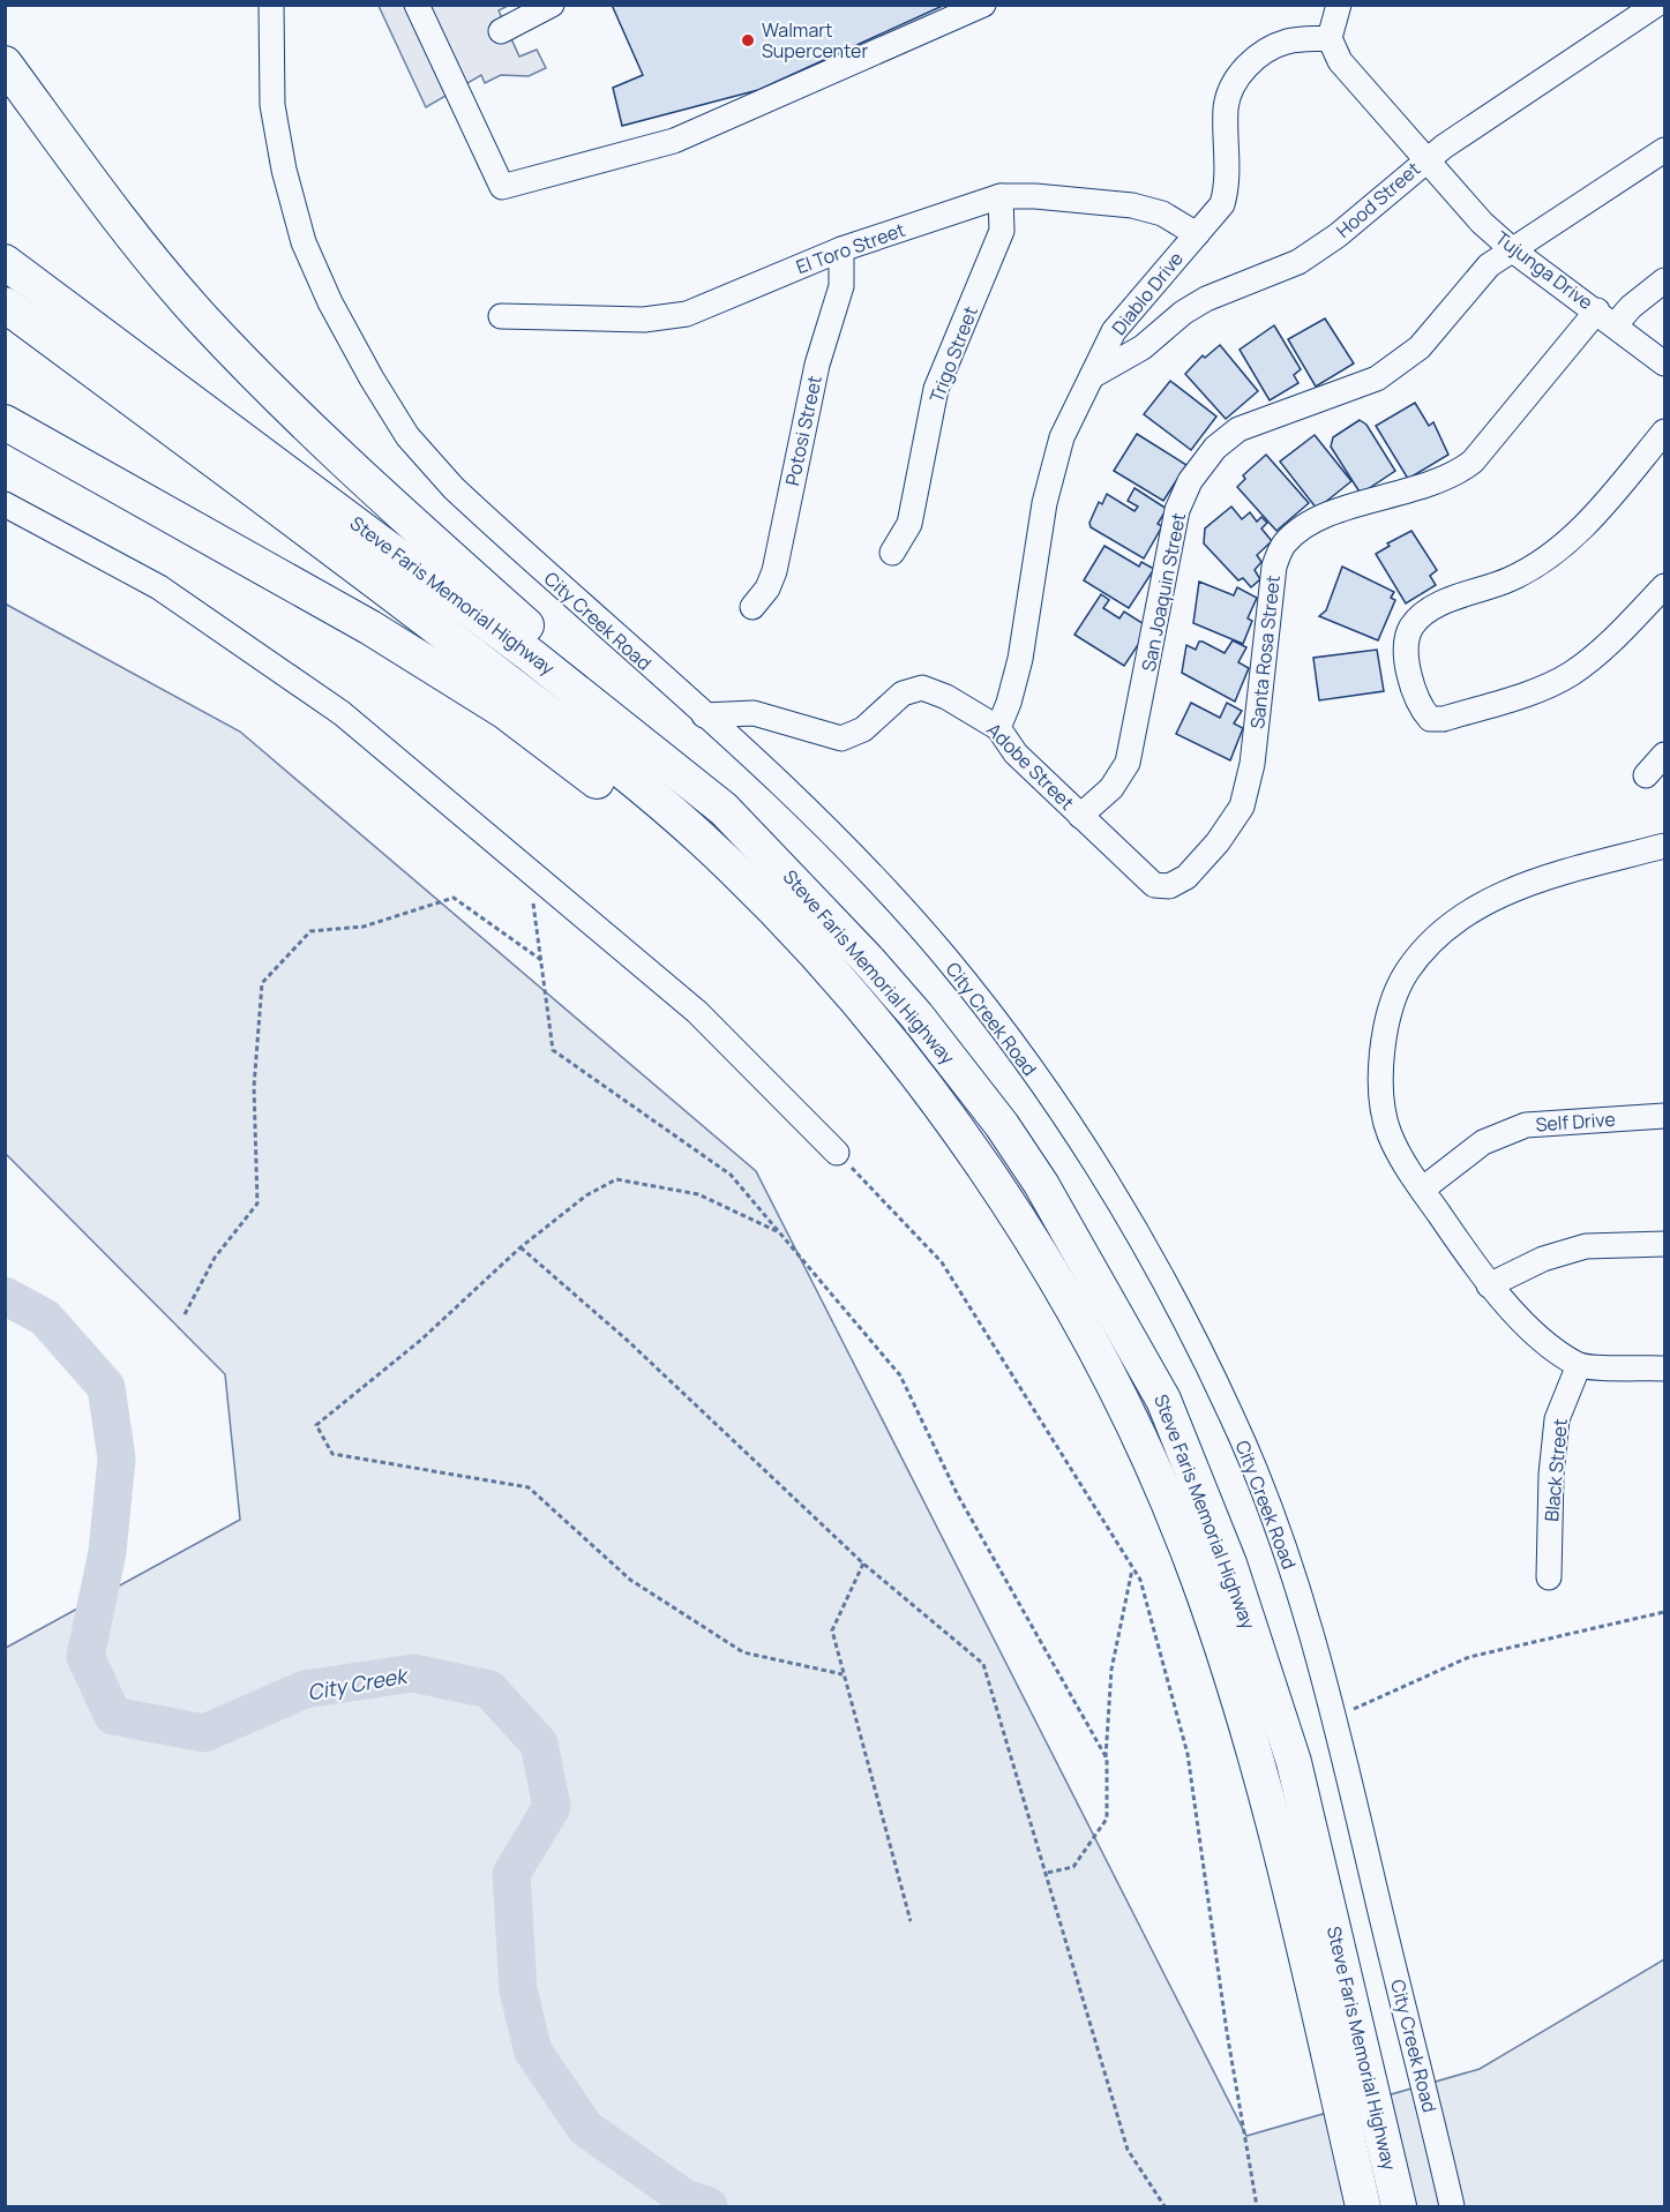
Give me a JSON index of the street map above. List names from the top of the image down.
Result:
{
  "streets": {
    "highway": ["Steve Faris Memorial Highway"],
    "street": [
      "Hood Street",
      "El Toro Street",
      "Tujunga Drive",
      "Diablo Drive",
      "Trigo Street",
      "Potosi Street",
      "San Joaquin Street",
      "City Creek Road",
      "Santa Rosa Street",
      "Adobe Street",
      "Self Drive",
      "Black Street"
    ]
  },
  "crossings": [
    ["Hood Street", "Tujunga Drive"],
    ["Hood Street", "Diablo Drive"],
    ["El Toro Street", "Diablo Drive"],
    ["El Toro Street", "Trigo Street"],
    ["El Toro Street", "Potosi Street"],
    ["Tujunga Drive", "Diablo Drive"],
    ["Tujunga Drive", "San Joaquin Street"],
    ["Tujunga Drive", "Santa Rosa Street"],
    ["Diablo Drive", "Adobe Street"],
    ["San Joaquin Street", "Adobe Street"],
    ["City Creek Road", "Adobe Street"],
    ["Santa Rosa Street", "Adobe Street"]
  ],
  "water": ["City Creek"],
  "places": ["Walmart Supercenter"]
}
